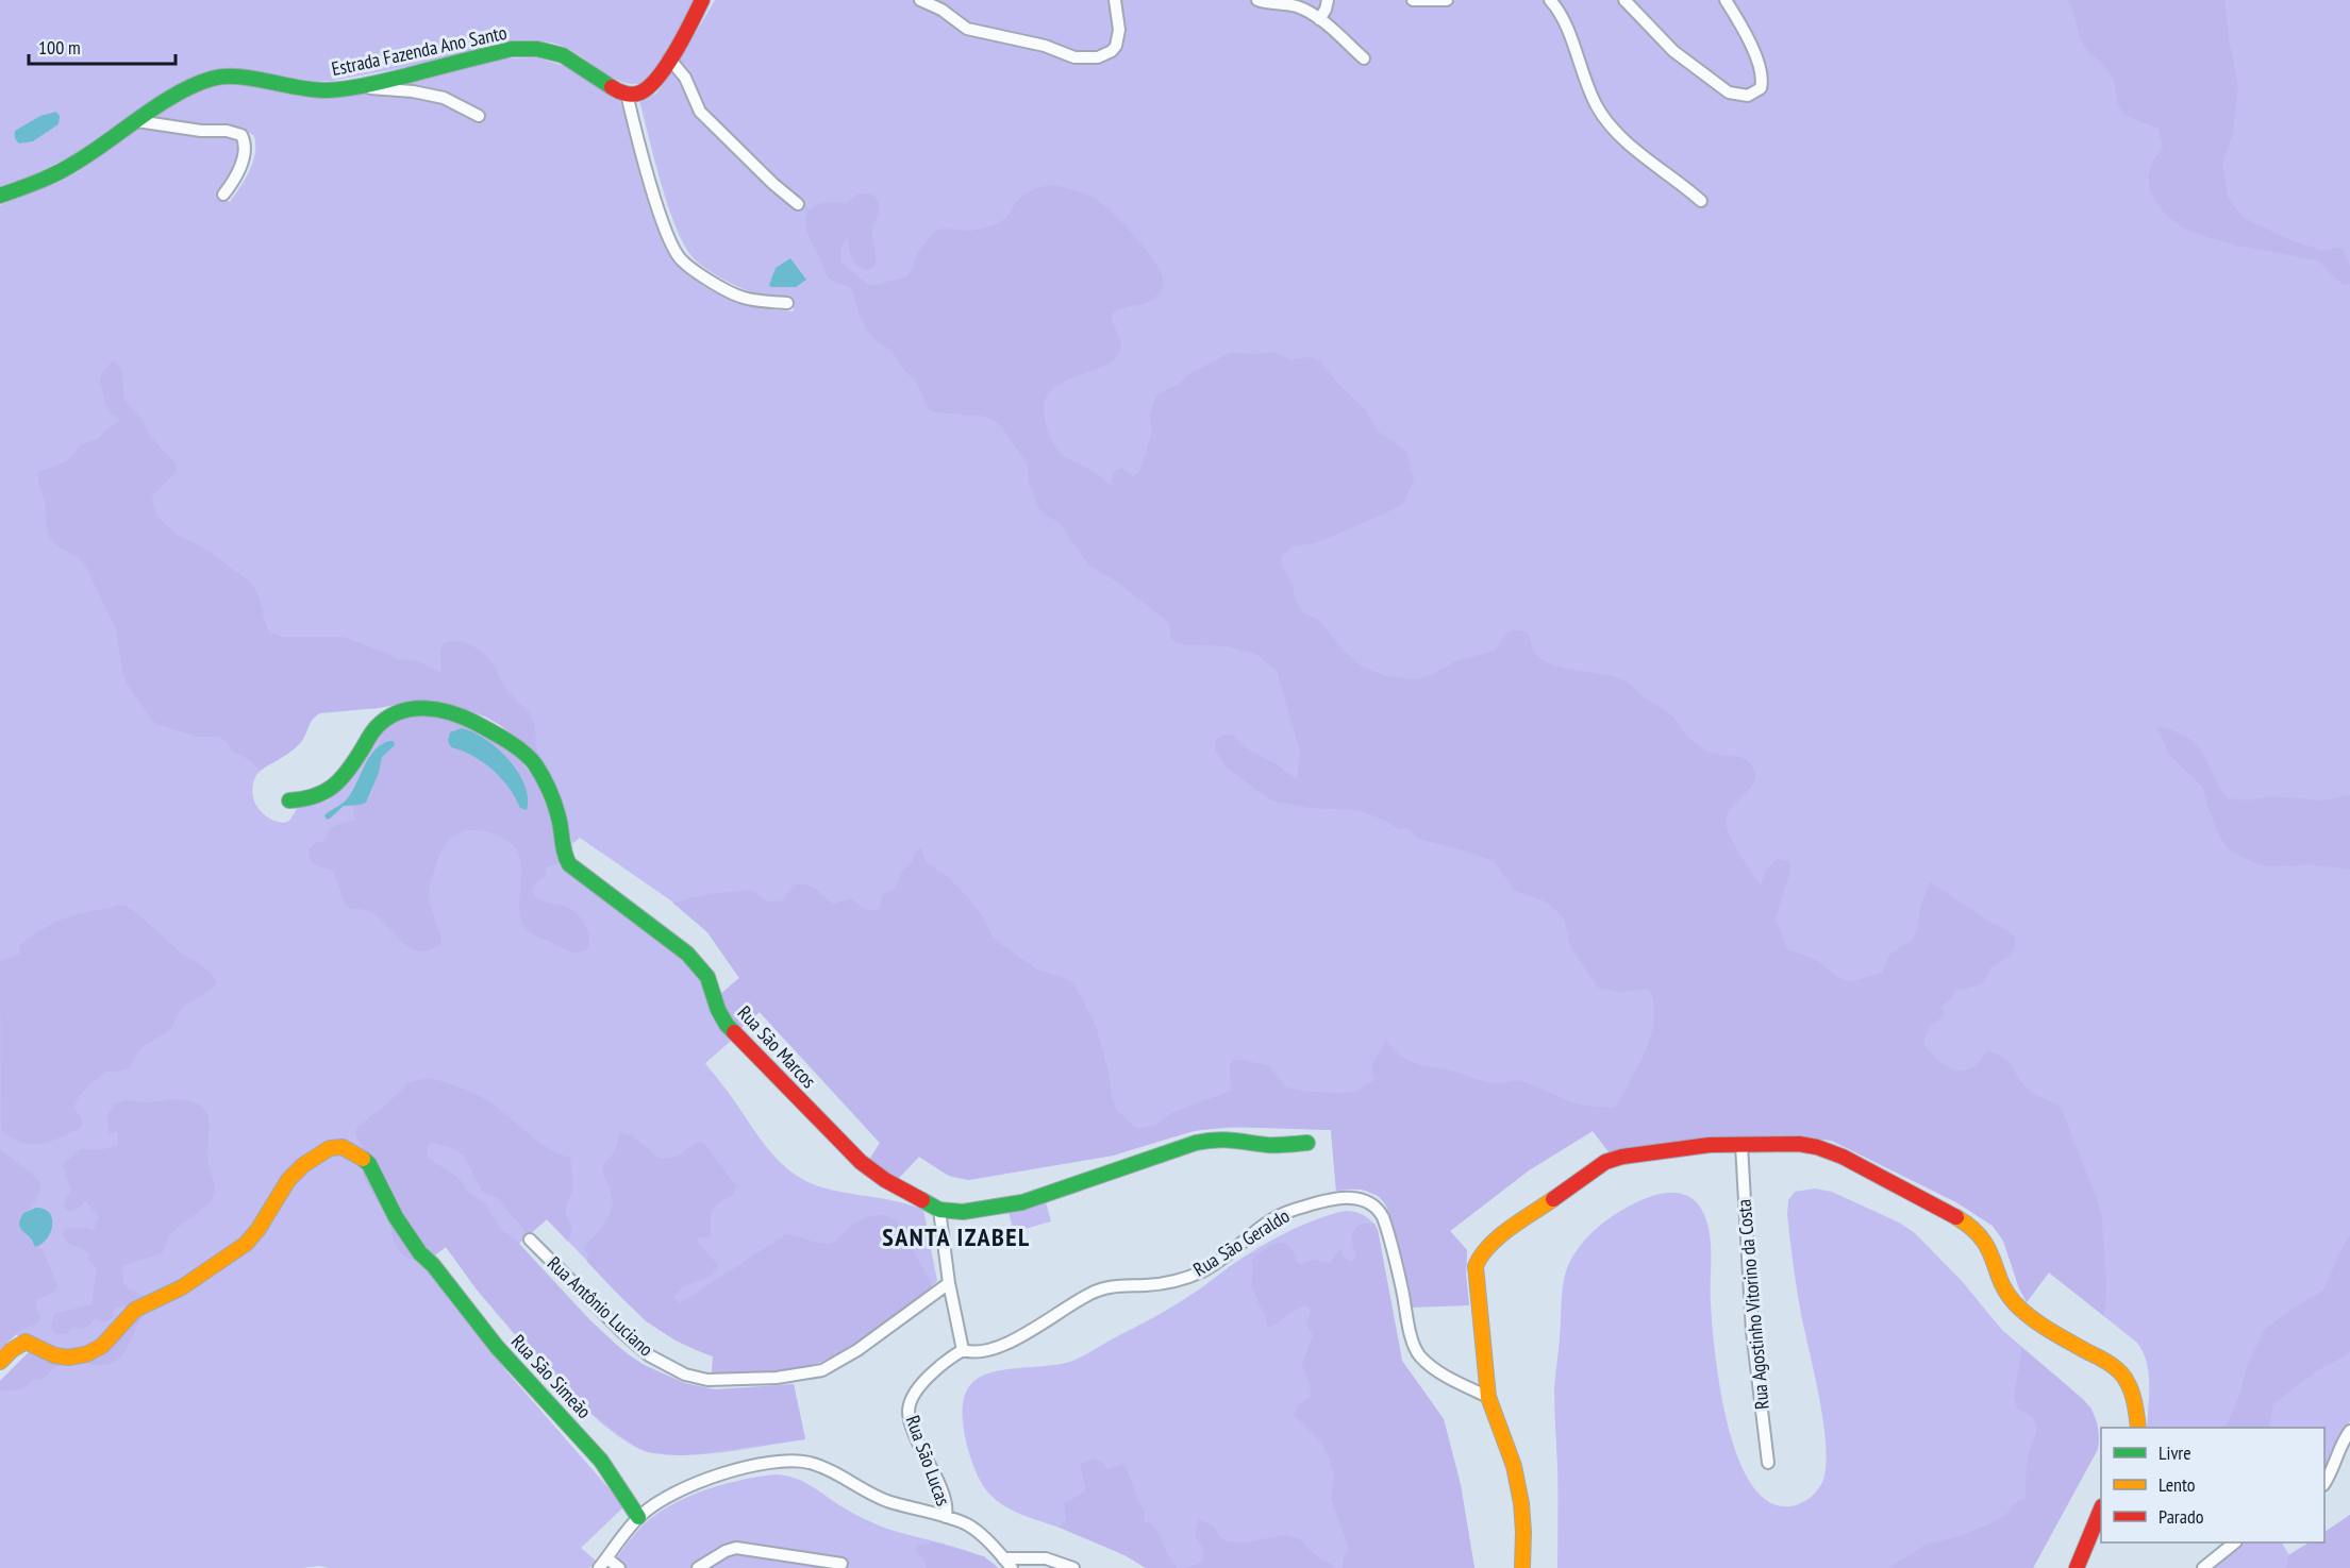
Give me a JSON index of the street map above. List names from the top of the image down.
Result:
{
  "streets": {
    "street": [
      "Estrada Fazenda Ano Santo",
      "Rua São Marcos",
      "Rua São Geraldo",
      "Rua Agostinho Vitorino da Costa",
      "Rua Antônio Luciano",
      "Rua São Simeão",
      "Rua São Lucas"
    ]
  },
  "crossings": [
    ["Rua São Geraldo", "Rua São Lucas"]
  ],
  "districts": ["SANTA IZABEL"],
  "legend": ["Livre", "Lento", "Parado"],
  "scale_bar": "100 m"
}
